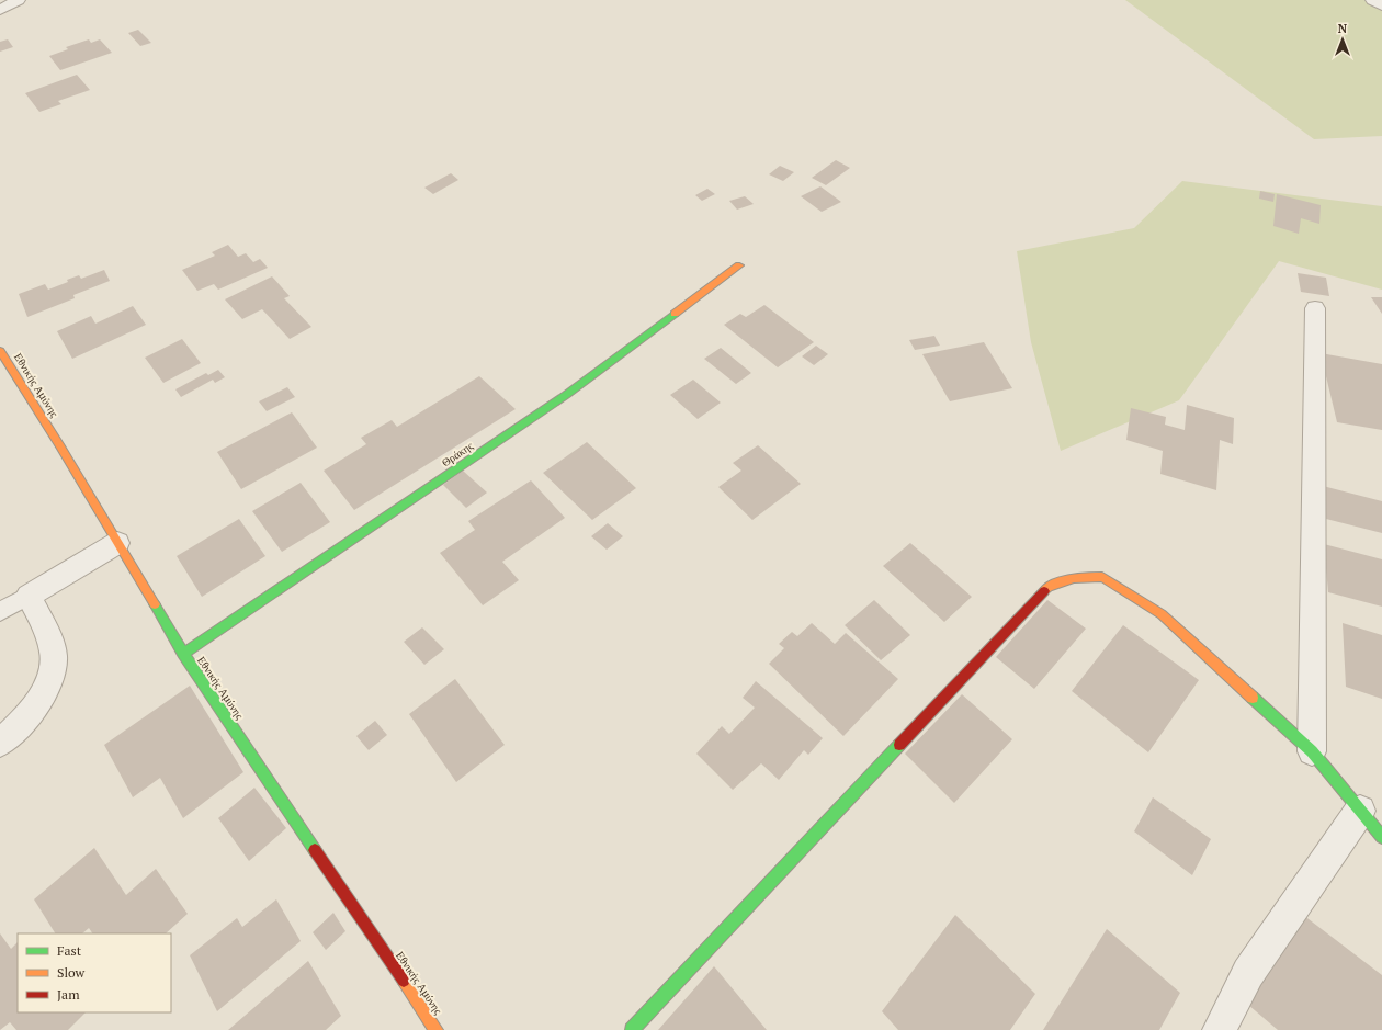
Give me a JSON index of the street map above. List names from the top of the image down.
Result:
{
  "streets": {
    "street": ["Εθνικής Αμύνης", "Θράκης"]
  },
  "crossings": [
    ["Εθνικής Αμύνης", "Θράκης"]
  ],
  "legend": ["Fast", "Slow", "Jam"],
  "north": "top"
}
